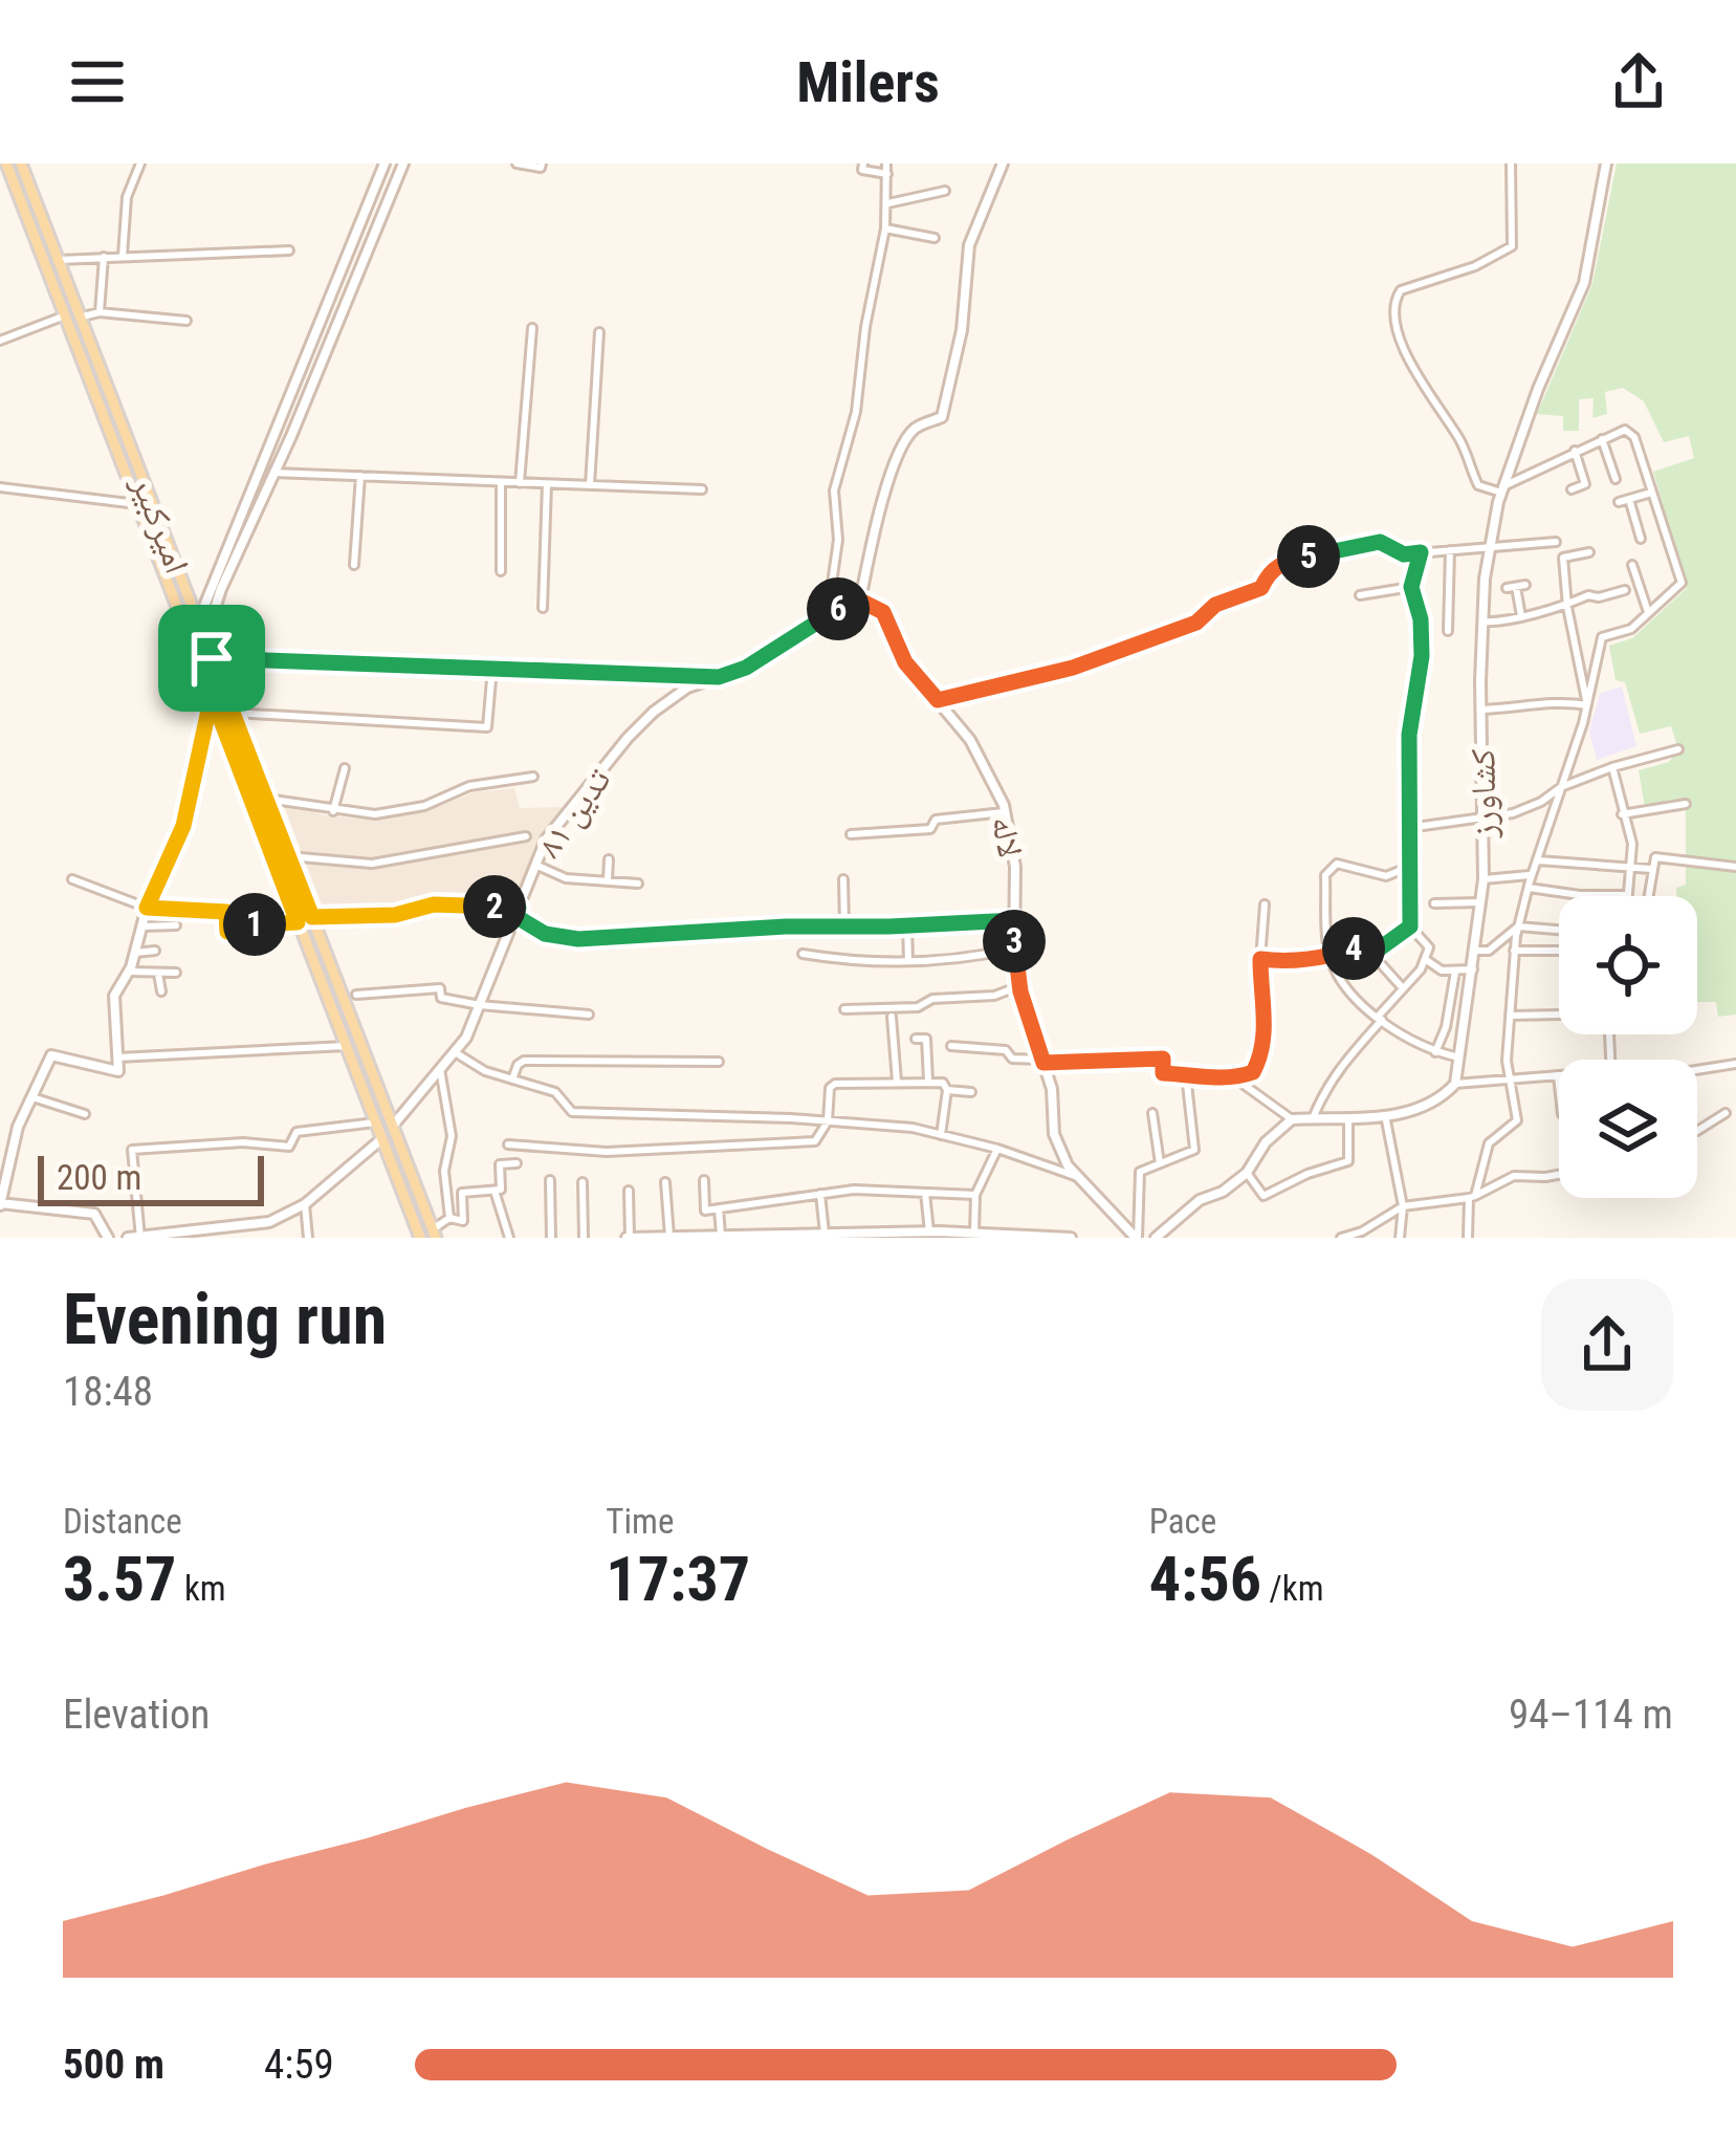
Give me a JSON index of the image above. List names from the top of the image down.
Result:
{
  "streets": {
    "main road": ["امیرکبیر"],
    "street": ["کشاورز", "تدین ۸۱", "لاله"]
  },
  "crossings": [
    ["امیرکبیر", "تدین ۸۱"],
    ["تدین ۸۱", "لاله"]
  ],
  "scale_bar": "200 m",
  "page": {
    "header": "Milers",
    "pins": [
      "5",
      "6",
      "2",
      "1",
      "3",
      "4"
    ],
    "scale": "200 m",
    "heading": ["Evening run", "18:48"],
    "stats": [
      ["Distance", "3.57 km"],
      ["Time", "17:37"],
      ["Pace", "4:56 /km"]
    ],
    "chart": ["Elevation", "94–114 m"],
    "list": [
      {
        "name": "500 m",
        "note": "4:59"
      }
    ]
  }
}
